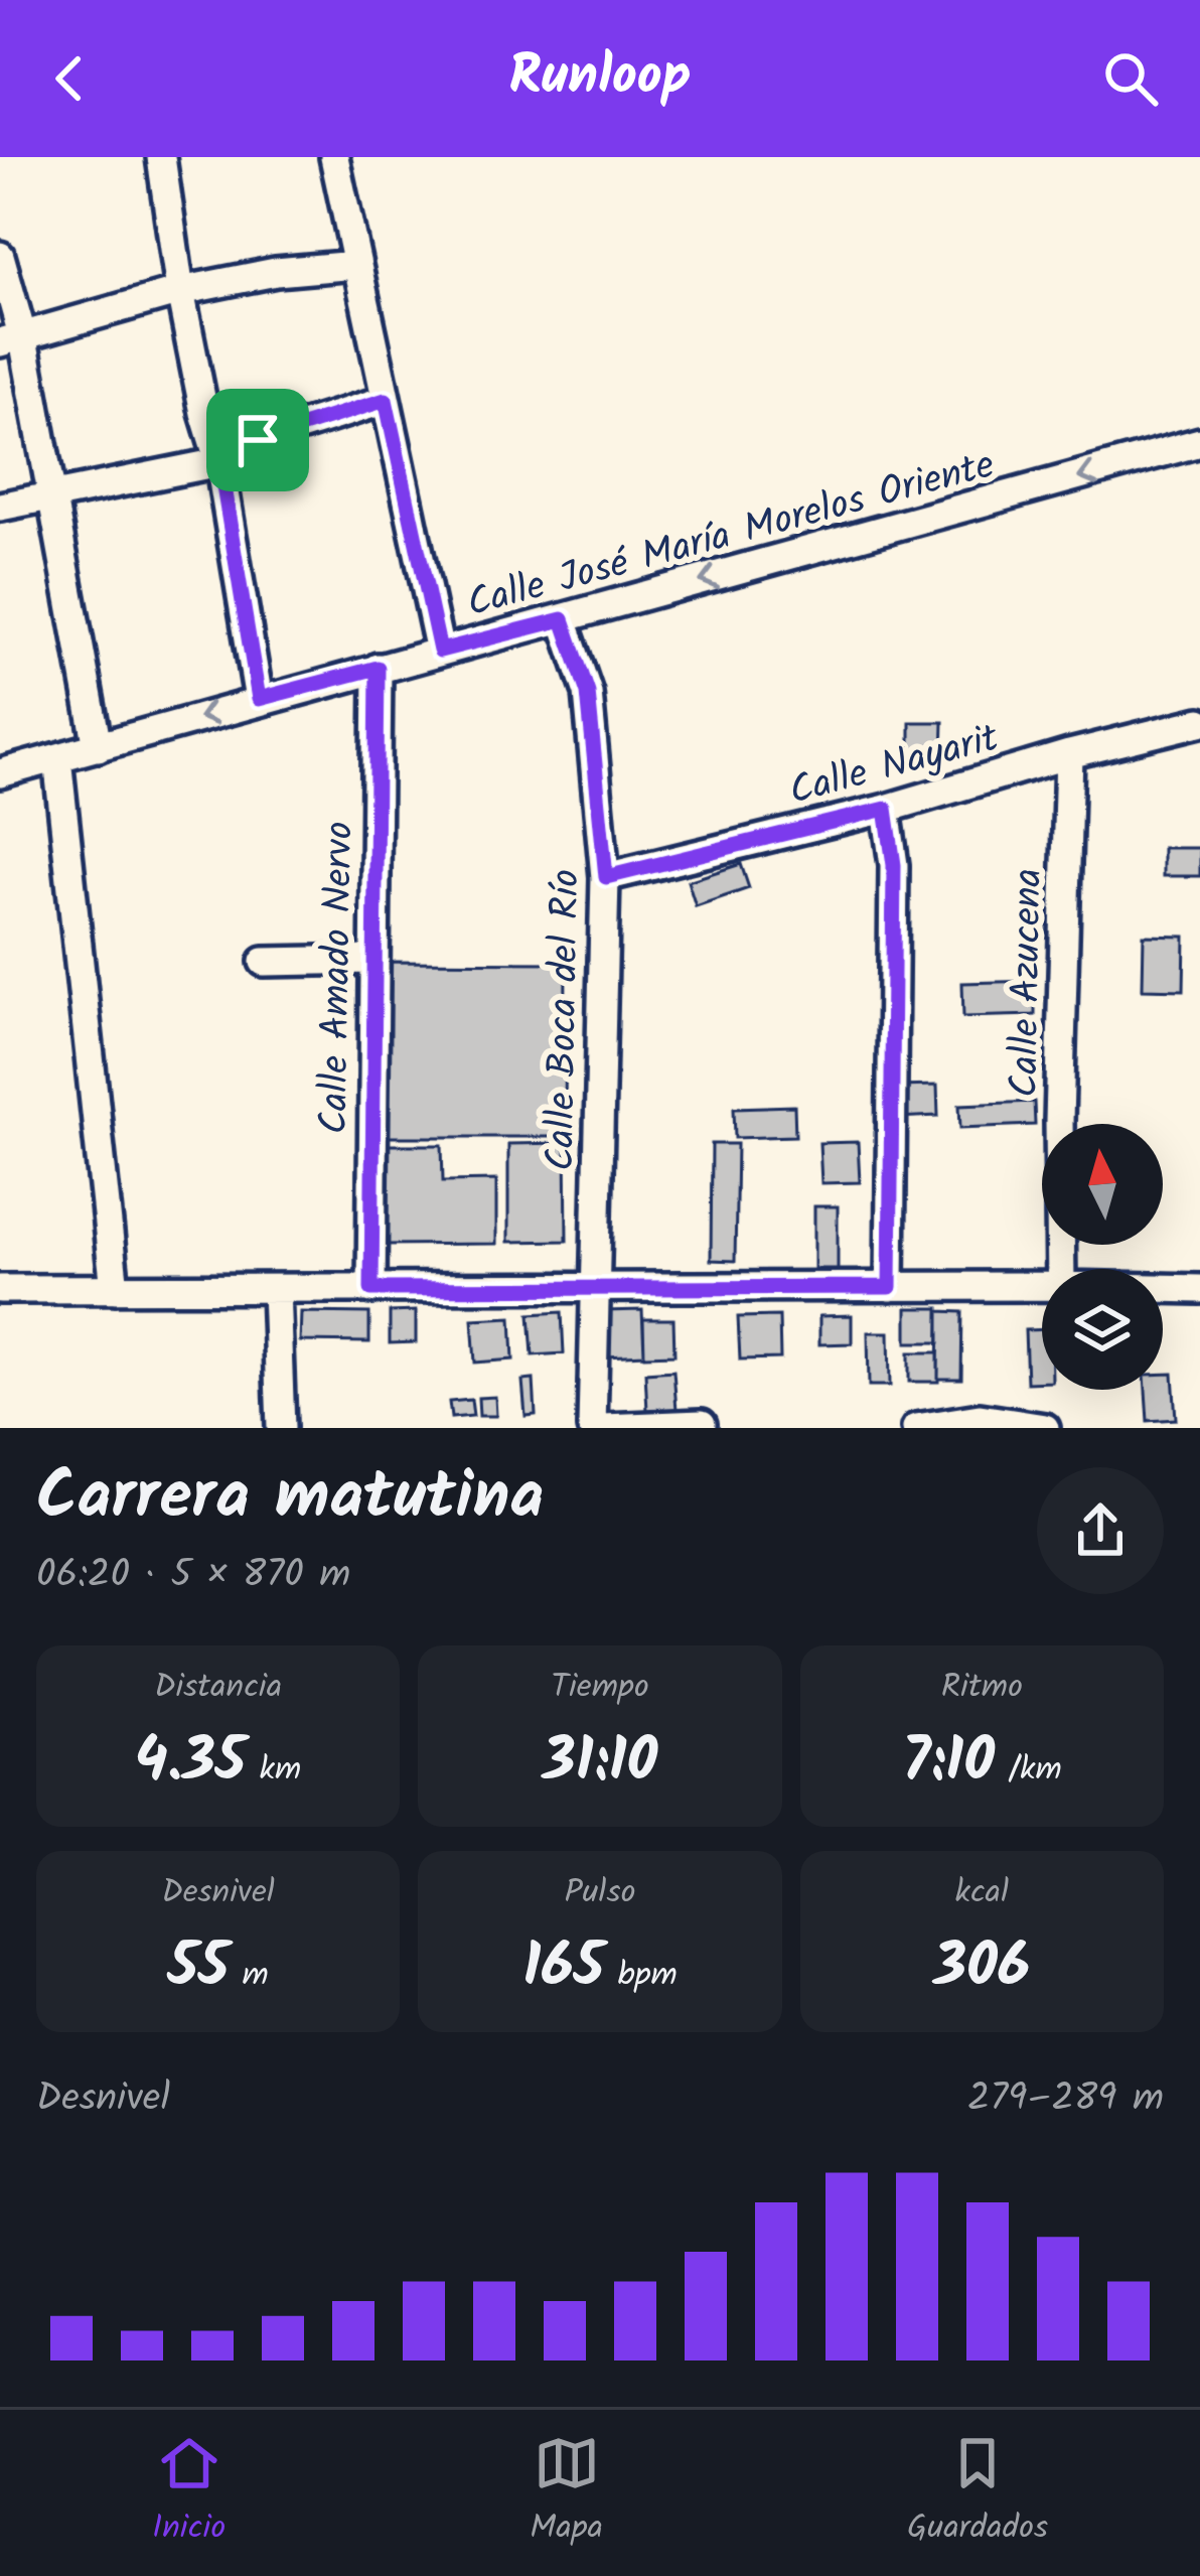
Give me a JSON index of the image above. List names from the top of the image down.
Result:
{
  "streets": {
    "street": [
      "Calle José María Morelos Oriente",
      "Calle Nayarit",
      "Calle Amado Nervo",
      "Calle Azucena",
      "Calle Boca del Río"
    ]
  },
  "crossings": [
    ["Calle José María Morelos Oriente", "Calle Amado Nervo"],
    ["Calle José María Morelos Oriente", "Calle Boca del Río"],
    ["Calle Nayarit", "Calle Azucena"],
    ["Calle Nayarit", "Calle Boca del Río"]
  ],
  "one_way": ["Calle José María Morelos Oriente"],
  "north": "top",
  "page": {
    "header": "Runloop",
    "heading": ["Carrera matutina", "06:20 · 5 × 870 m"],
    "stats": [
      ["Distancia", "4.35 km"],
      ["Tiempo", "31:10"],
      ["Ritmo", "7:10 /km"],
      ["Desnivel", "55 m"],
      ["Pulso", "165 bpm"],
      ["kcal", "306"]
    ],
    "chart": ["Desnivel", "279–289 m"],
    "tabs": ["Inicio", "Mapa", "Guardados"]
  }
}
